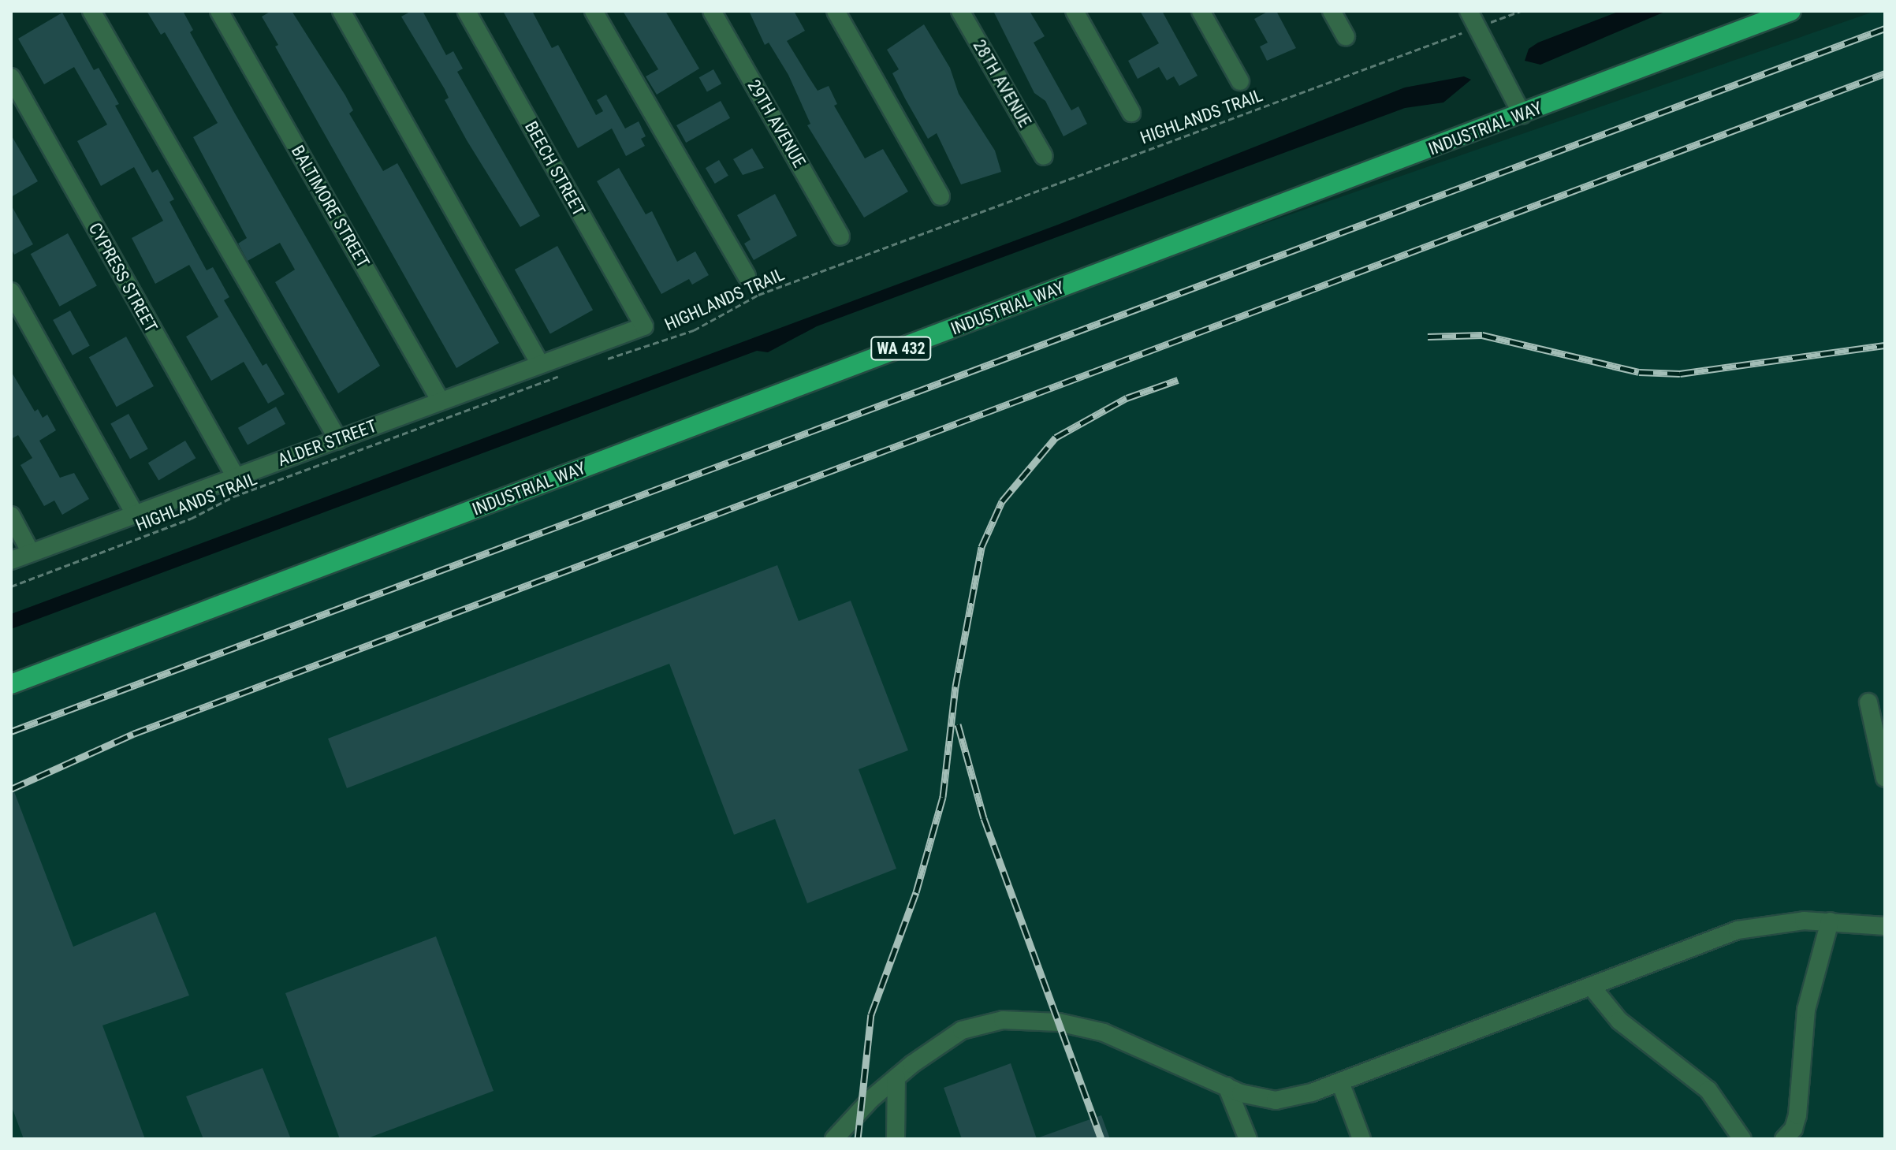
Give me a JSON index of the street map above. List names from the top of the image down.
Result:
{
  "streets": {
    "main road": ["INDUSTRIAL WAY", "WA 432"],
    "street": [
      "28TH AVENUE",
      "29TH AVENUE",
      "BEECH STREET",
      "BALTIMORE STREET",
      "CYPRESS STREET",
      "ALDER STREET"
    ],
    "path": ["HIGHLANDS TRAIL"]
  },
  "crossings": [
    ["BEECH STREET", "ALDER STREET"],
    ["BALTIMORE STREET", "ALDER STREET"],
    ["CYPRESS STREET", "ALDER STREET"]
  ]
}
